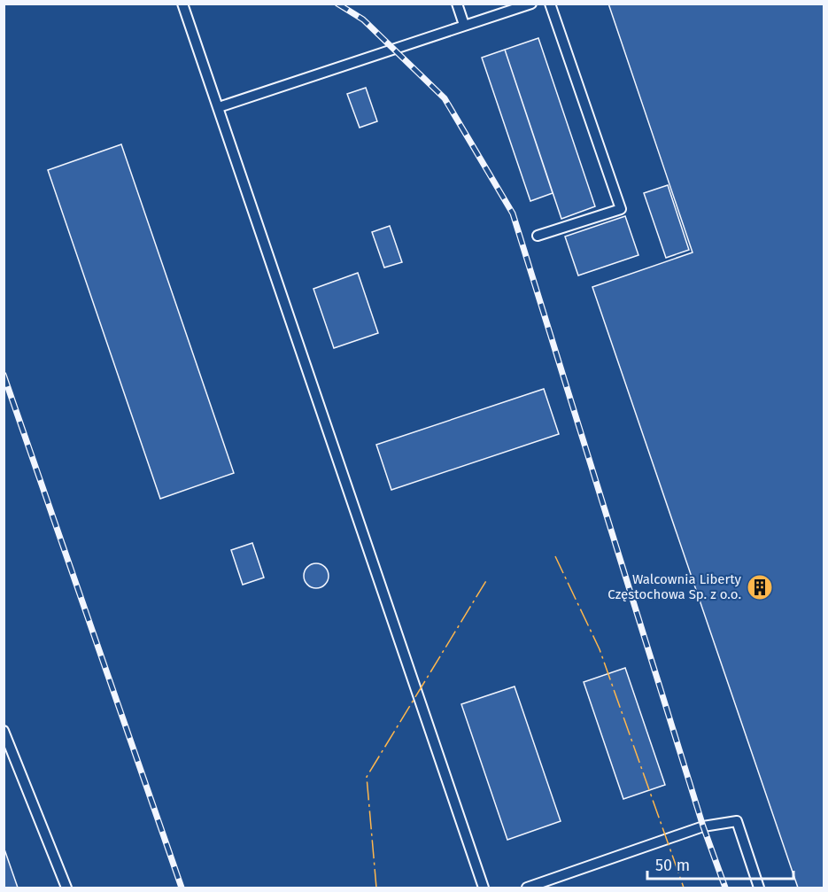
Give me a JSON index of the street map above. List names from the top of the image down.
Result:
{
  "places": {
    "building": ["Walcownia Liberty Częstochowa Sp. z o.o."]
  },
  "scale_bar": "50 m"
}
